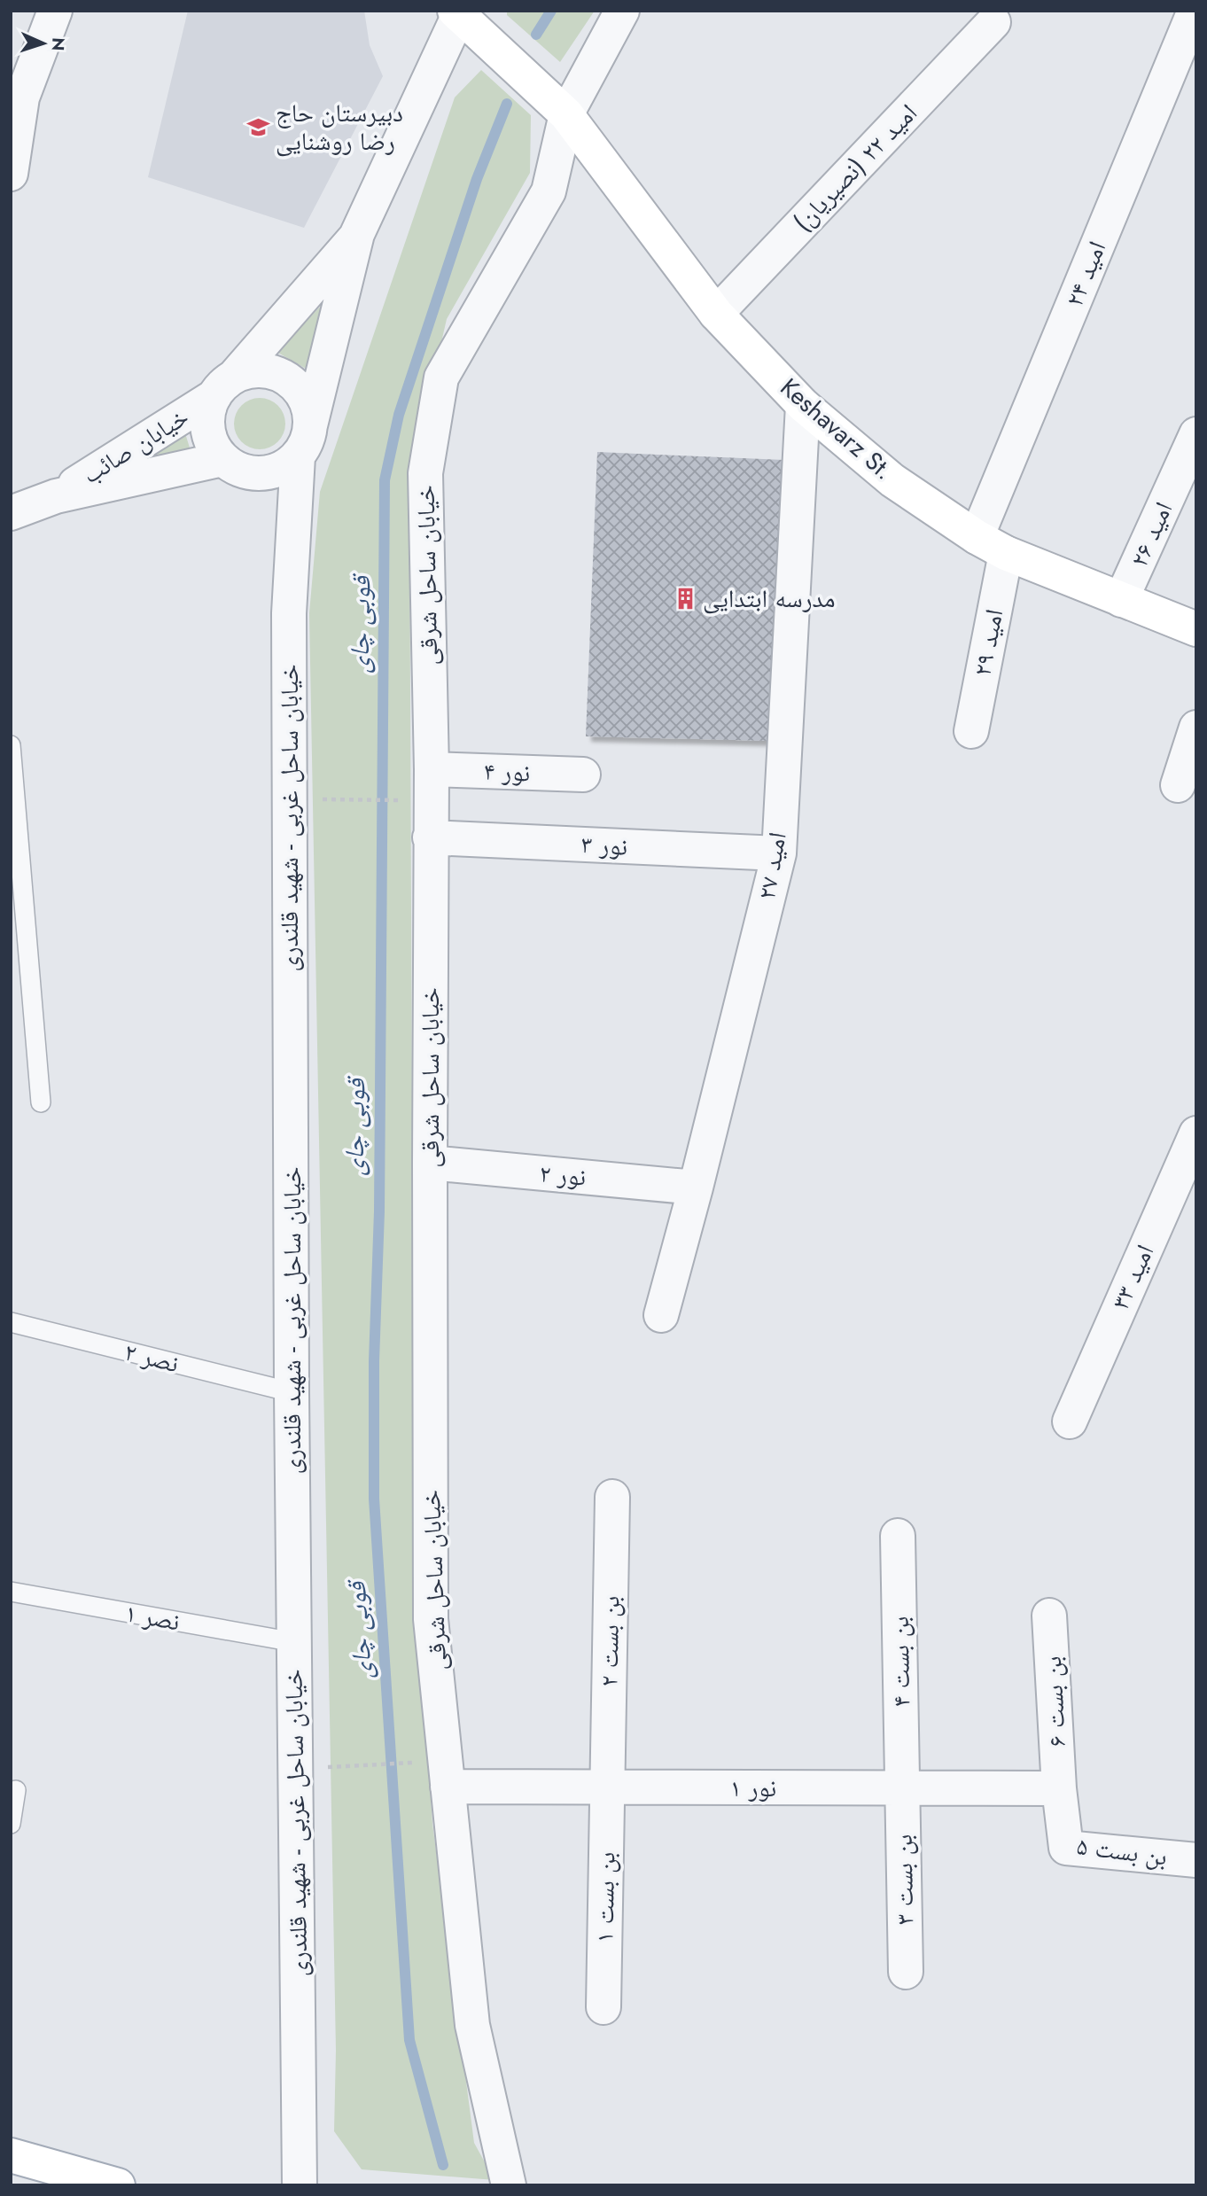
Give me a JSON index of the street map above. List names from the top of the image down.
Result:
{
  "streets": {
    "main road": ["Keshavarz St."],
    "street": [
      "امید ۲۲ (نصیریان)",
      "امید ۲۴",
      "خیابان صائب",
      "امید ۲۶",
      "خیابان ساحل شرقی",
      "امید ۲۹",
      "نور ۴",
      "خیابان ساحل غربی - شهید قلندری",
      "نور ۳",
      "امید ۲۷",
      "نور ۲",
      "امید ۳۳",
      "بن بست ۲",
      "بن بست ۴",
      "بن بست ۶",
      "نور ۱",
      "بن بست ۵",
      "بن بست ۳",
      "بن بست ۱"
    ],
    "lane": ["نصر ۲", "نصر ۱"]
  },
  "crossings": [
    ["امید ۲۲ (نصیریان)", "Keshavarz St."],
    ["امید ۲۴", "Keshavarz St."],
    ["Keshavarz St.", "امید ۲۶"],
    ["Keshavarz St.", "خیابان ساحل شرقی"],
    ["Keshavarz St.", "امید ۲۹"],
    ["Keshavarz St.", "امید ۲۷"],
    ["خیابان صائب", "خیابان ساحل غربی - شهید قلندری"],
    ["خیابان ساحل شرقی", "نور ۴"],
    ["خیابان ساحل شرقی", "نور ۳"],
    ["خیابان ساحل شرقی", "نور ۲"],
    ["خیابان ساحل شرقی", "نور ۱"],
    ["خیابان ساحل غربی - شهید قلندری", "نصر ۲"],
    ["خیابان ساحل غربی - شهید قلندری", "نصر ۱"],
    ["نور ۳", "امید ۲۷"],
    ["امید ۲۷", "نور ۲"],
    ["بن بست ۲", "نور ۱"],
    ["بن بست ۲", "بن بست ۱"],
    ["بن بست ۴", "نور ۱"],
    ["بن بست ۴", "بن بست ۳"],
    ["بن بست ۶", "نور ۱"],
    ["بن بست ۶", "بن بست ۵"],
    ["نور ۱", "بن بست ۵"],
    ["نور ۱", "بن بست ۳"],
    ["نور ۱", "بن بست ۱"]
  ],
  "water": ["قوبی چای"],
  "places": {
    "school or university": ["دبیرستان حاج رضا روشنایی"],
    "building": ["مدرسه ابتدایی"]
  },
  "north": "right"
}
